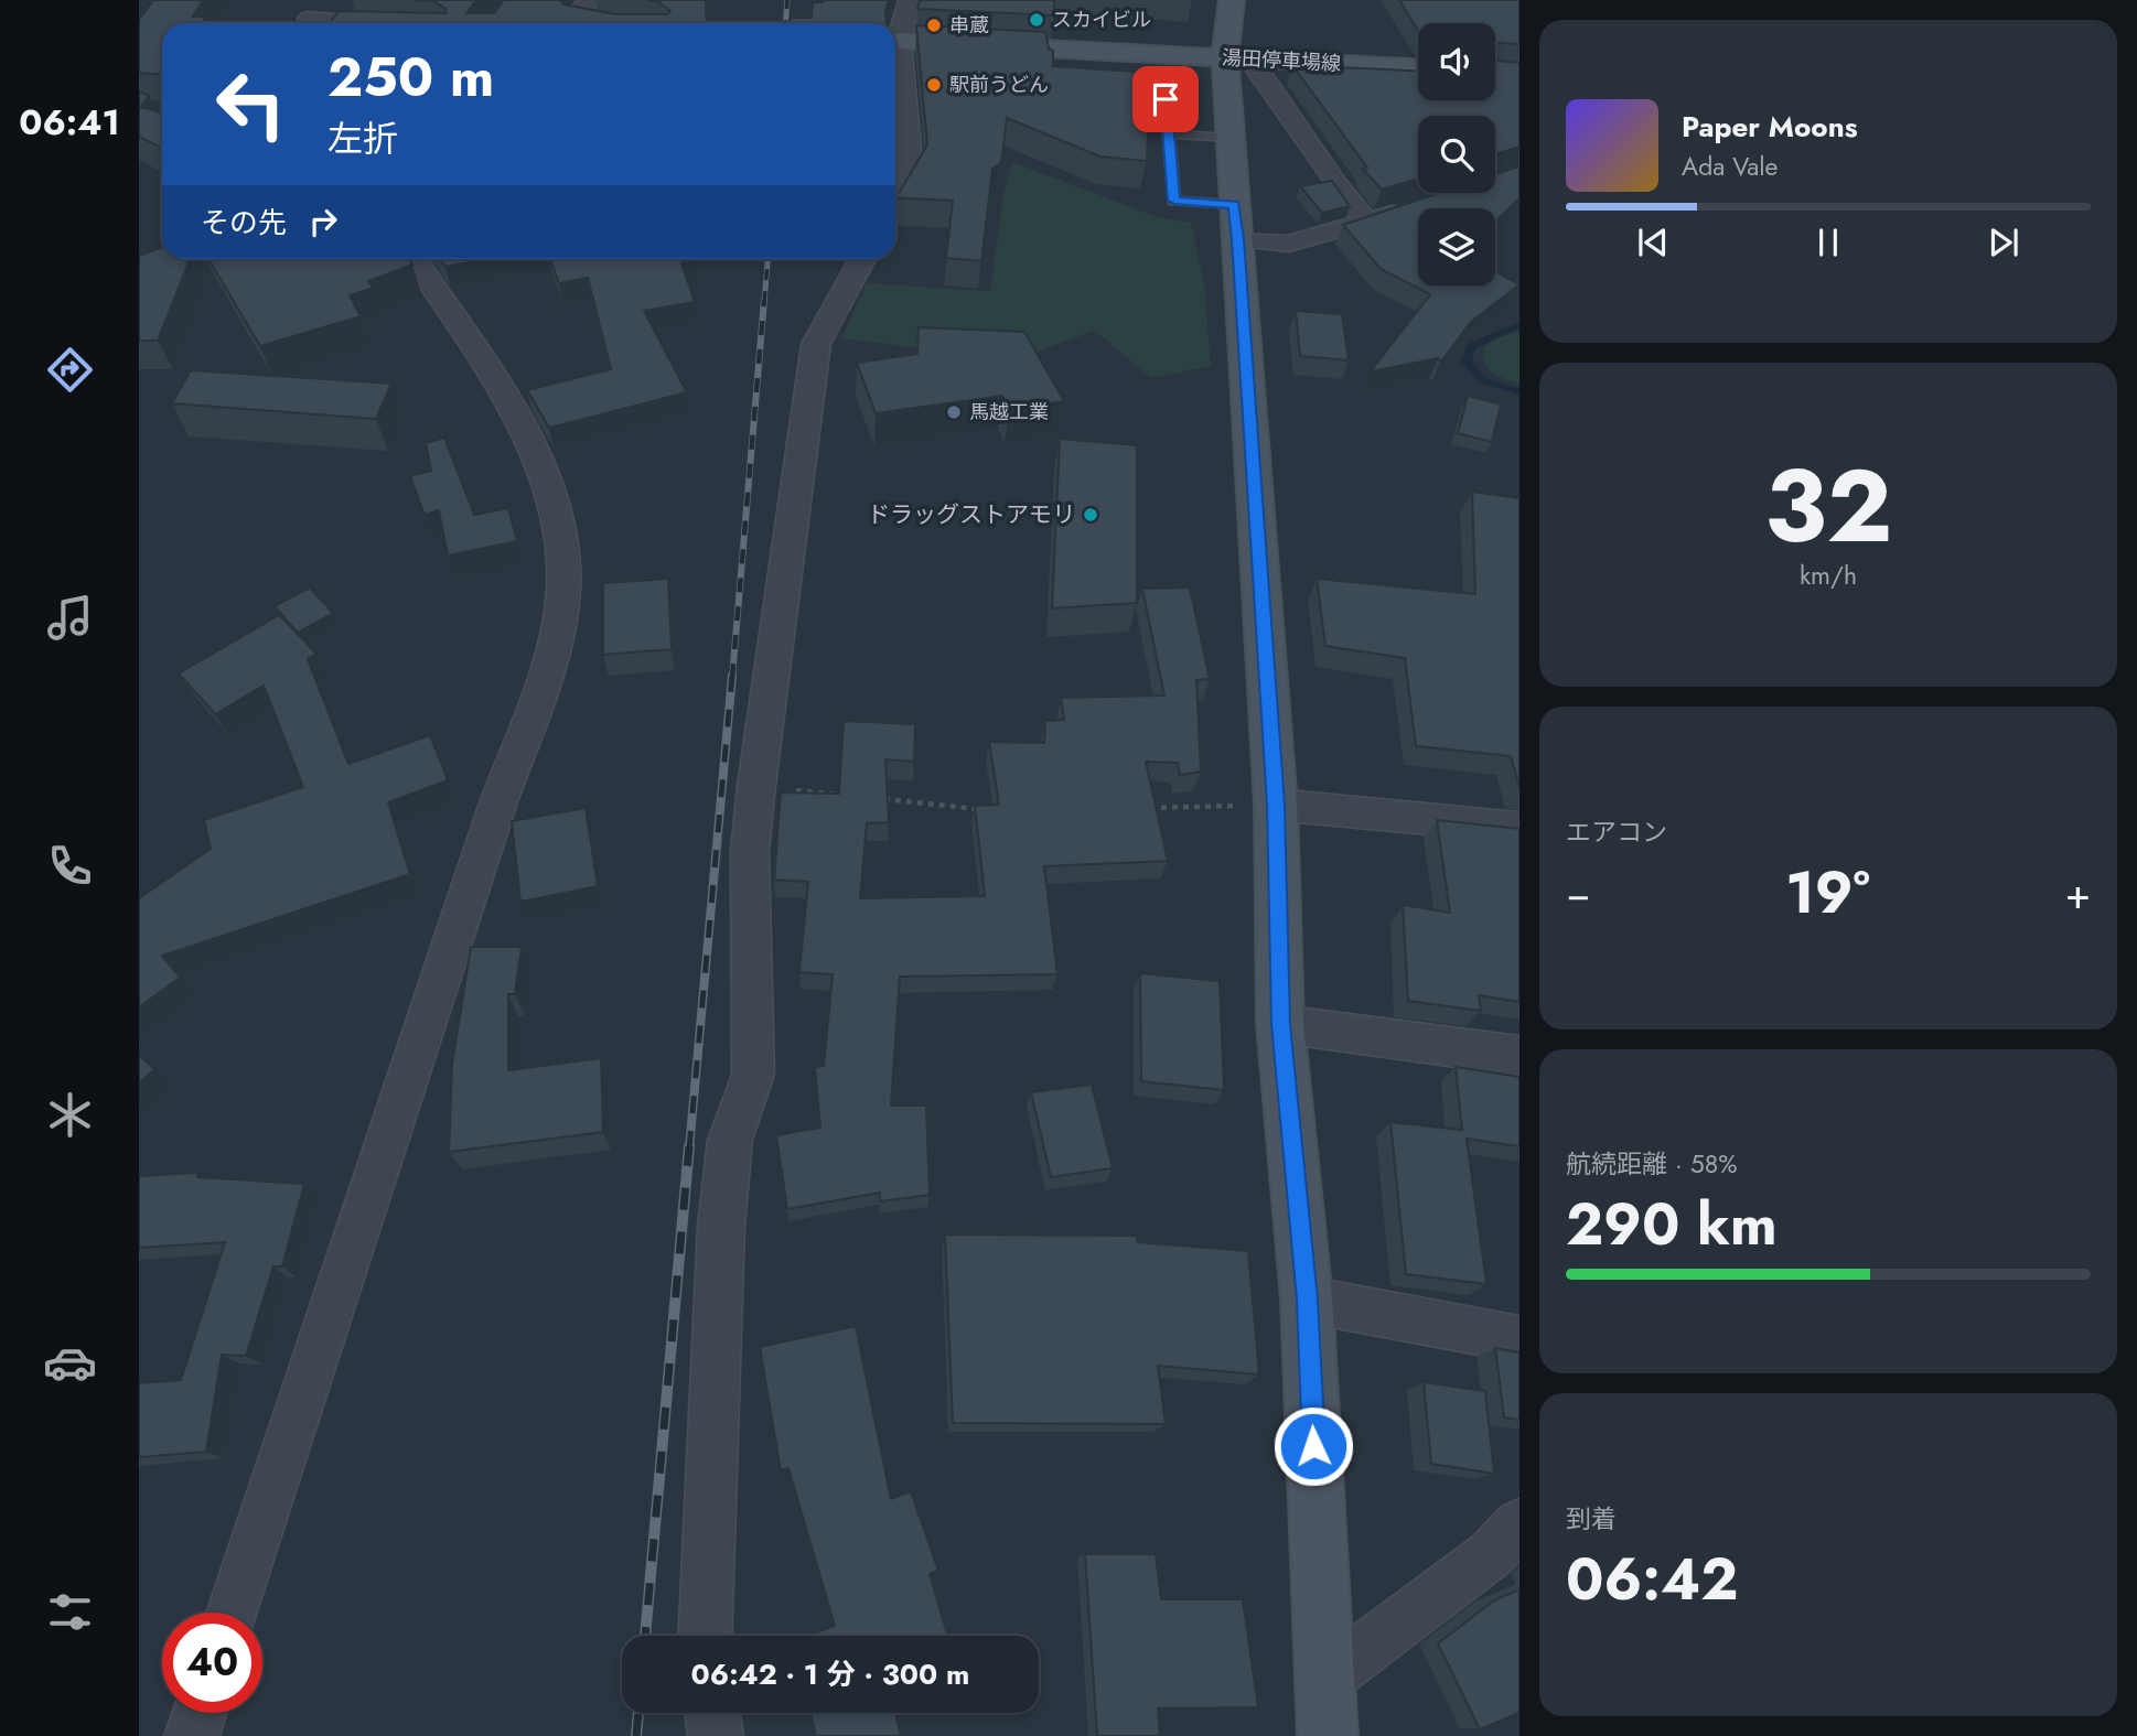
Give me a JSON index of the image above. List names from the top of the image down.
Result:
{
  "streets": {
    "street": ["湯田停車場線"]
  },
  "places": [
    "スカイビル",
    "串蔵",
    "駅前うどん",
    "馬越工業",
    "ドラッグストアモリ"
  ],
  "page": {
    "tabs": "06:41",
    "turn": ["250 m", "左折"],
    "song": ["Paper Moons", "Ada Vale"],
    "then": "その先",
    "tile": [
      ["32", "km/h"],
      "エアコン",
      ["航続距離 · 58%", "290 km"],
      ["到着", "06:42"]
    ],
    "heat": ["−", "19°", "+"],
    "limit": "40",
    "trip": "06:42 · 1 分 · 300 m"
  }
}
